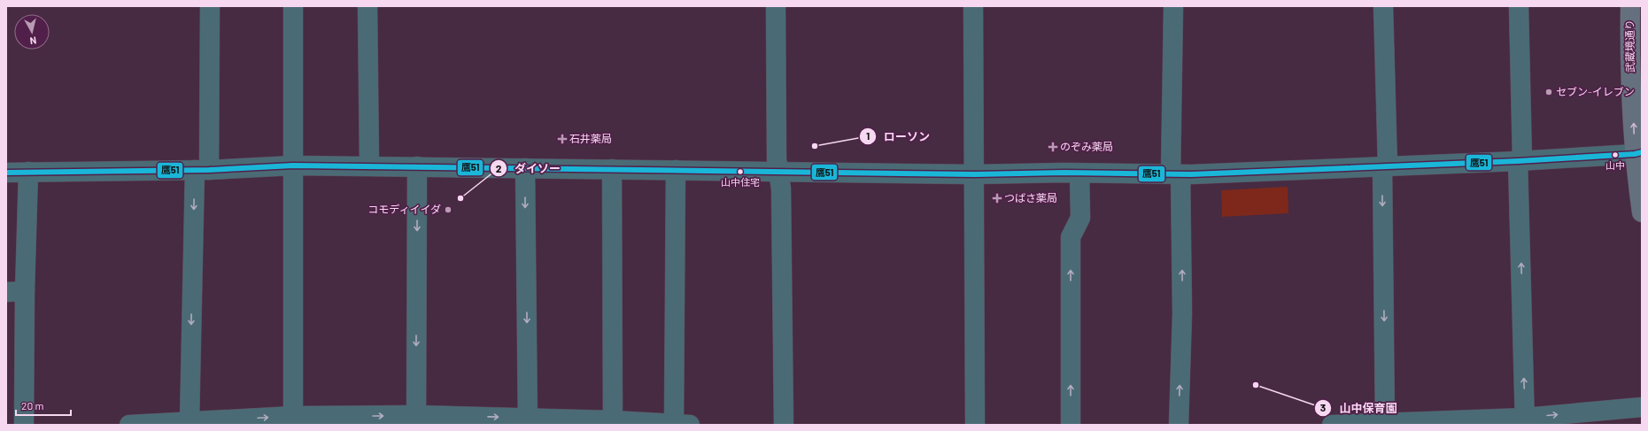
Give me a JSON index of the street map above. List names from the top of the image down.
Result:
{
  "streets": {
    "main road": ["武蔵境通り"]
  },
  "one_way": ["武蔵境通り"],
  "places": {
    "other": [
      "セブン-イレブン",
      "ローソン",
      "山中",
      "山中住宅",
      "ダイソー",
      "コモディイイダ",
      "山中保育園"
    ],
    "health": ["石井薬局", "のぞみ薬局", "つばさ薬局"]
  },
  "lines": ["transit line 鷹51"],
  "scale_bar": "20 m",
  "north": "bottom"
}
